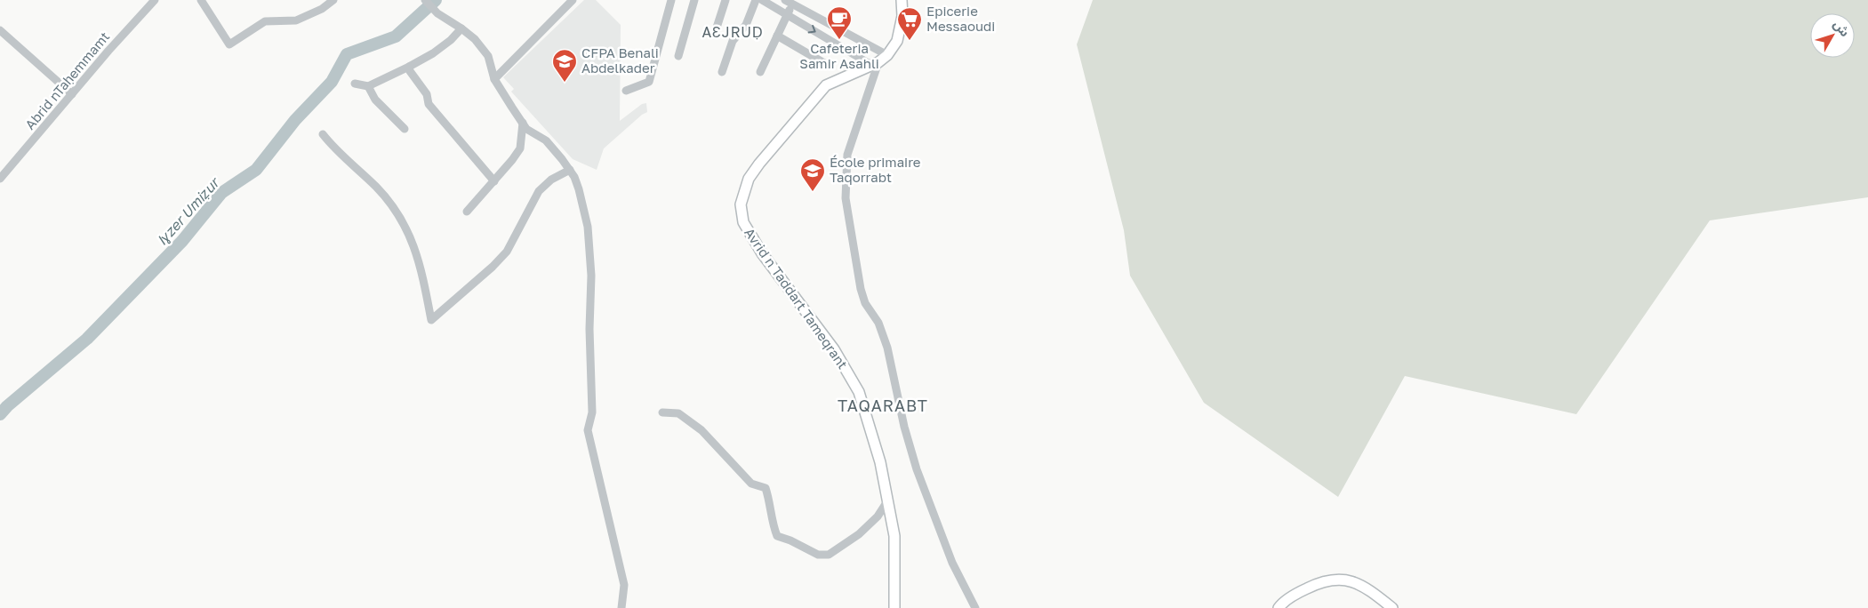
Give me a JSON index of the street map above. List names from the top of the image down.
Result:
{
  "streets": {
    "main road": ["Avrid n Taddart Tameqrant"],
    "street": ["Abrid nTaḥemmamt"]
  },
  "districts": ["AƐJRUḌ", "TAQARABT"],
  "water": ["Iɣzer Umiẓur"],
  "places": {
    "cafe": ["Cafeteria Samir Asahli"],
    "supermarket": ["Epicerie Messaoudi"],
    "school or university": ["CFPA Benali Abdelkader", "École primaire Taqorrabt"]
  },
  "north": "top right"
}
